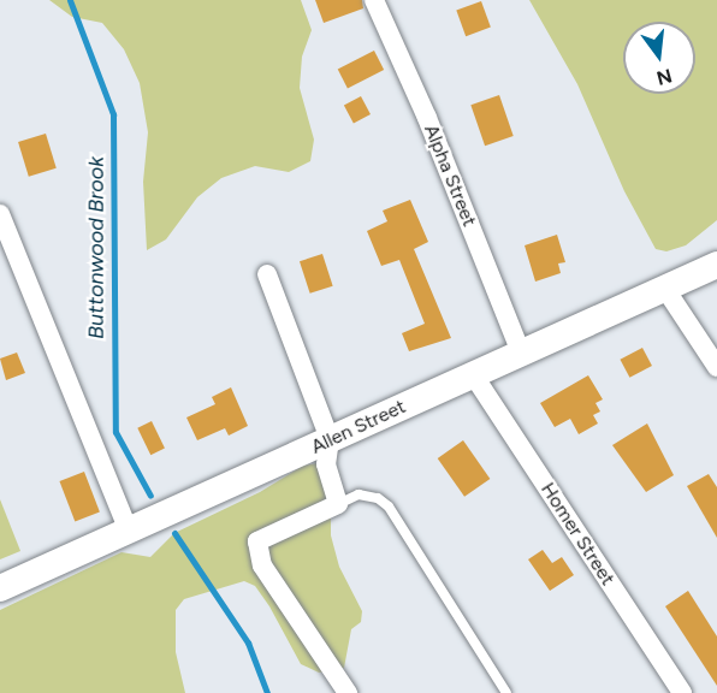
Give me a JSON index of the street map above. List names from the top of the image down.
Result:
{
  "streets": {
    "street": ["Alpha Street", "Allen Street", "Homer Street"]
  },
  "crossings": [
    ["Alpha Street", "Allen Street"],
    ["Allen Street", "Homer Street"]
  ],
  "water": ["Buttonwood Brook"],
  "north": "bottom"
}
